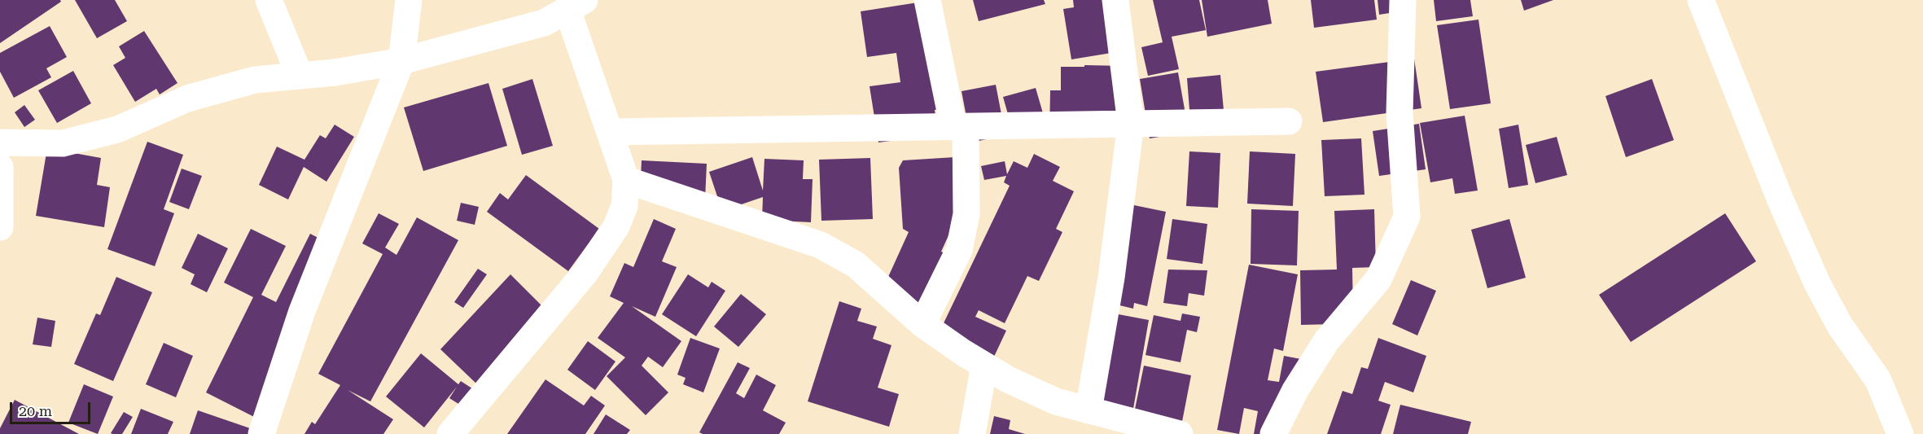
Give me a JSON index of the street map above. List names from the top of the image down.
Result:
{
  "scale_bar": "20 m"
}
